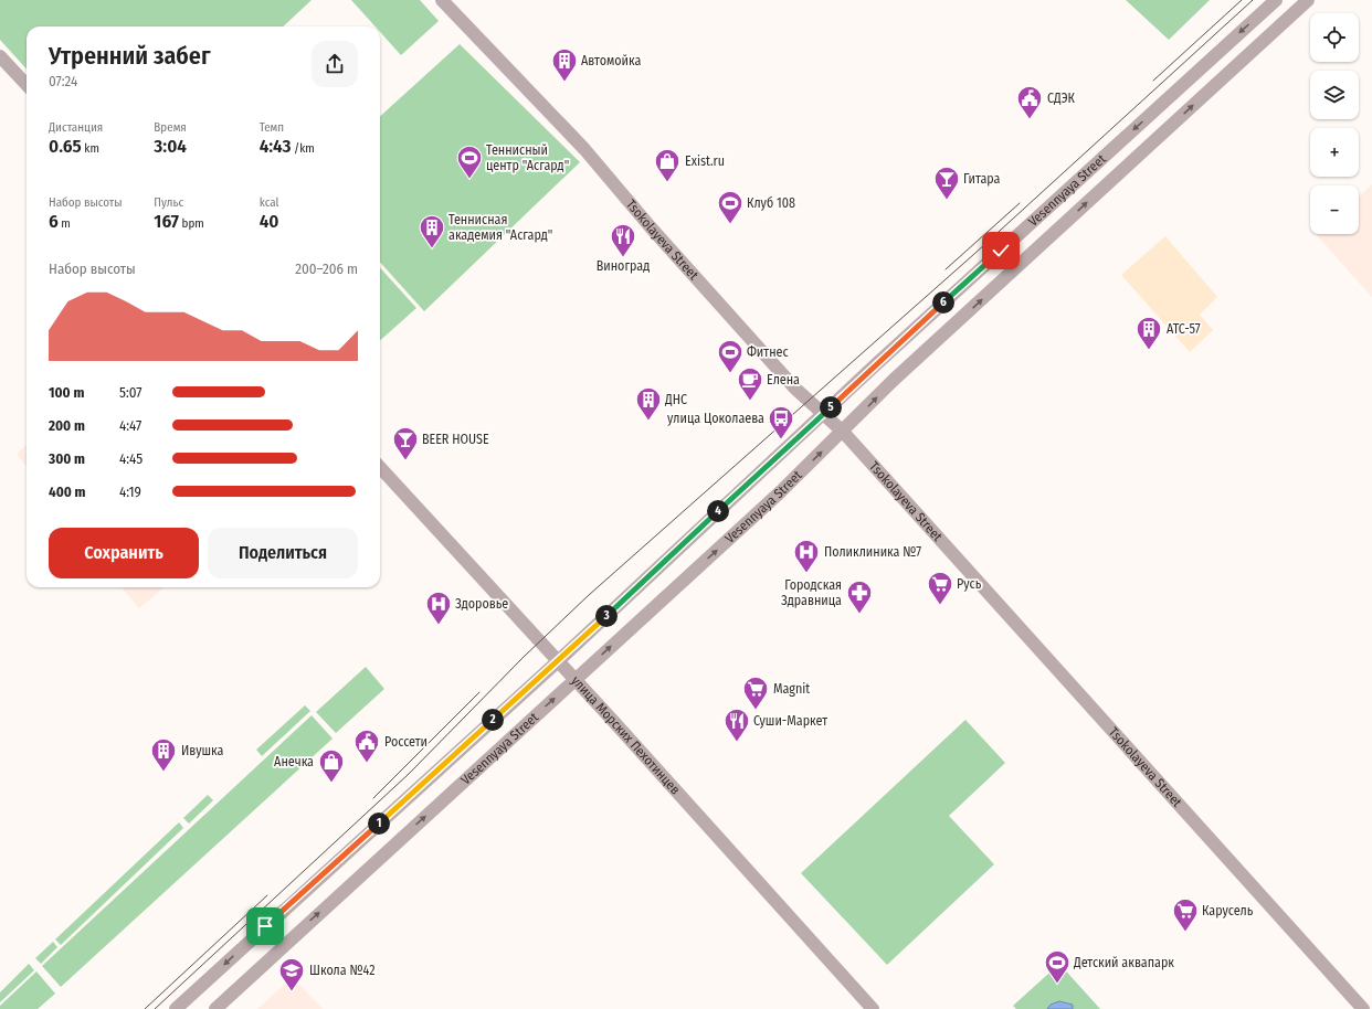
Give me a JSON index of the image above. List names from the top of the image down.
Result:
{
  "streets": {
    "street": ["Vesennyaya Street", "Tsokolayeva Street", "улица Морских Пехотинцев"]
  },
  "crossings": [
    ["Vesennyaya Street", "Tsokolayeva Street"],
    ["Vesennyaya Street", "улица Морских Пехотинцев"]
  ],
  "places": {
    "building": [
      "Автомойка",
      "Теннисная академия \"Асгард\"",
      "АТС-57",
      "ДНС",
      "Ивушка"
    ],
    "public building": ["СДЭК", "Россети"],
    "sports": [
      "Теннисный центр \"Асгард\"",
      "Клуб 108",
      "Фитнес",
      "Детский аквапарк"
    ],
    "shop": ["Exist.ru", "Анечка"],
    "bar": ["Гитара", "BEER HOUSE"],
    "restaurant": ["Виноград", "Суши-Маркет"],
    "cafe": ["Елена"],
    "bus stop": ["улица Цоколаева"],
    "hospital": ["Поликлиника №7", "Здоровье"],
    "supermarket": ["Русь", "Magnit", "Карусель"],
    "pharmacy": ["Городская Здравница"],
    "school or university": ["Школа №42"]
  },
  "page": {
    "map_buttons": ["+", "−"],
    "heading": ["Утренний забег", "07:24"],
    "stats": [
      ["Дистанция", "0.65 km"],
      ["Время", "3:04"],
      ["Темп", "4:43 /km"],
      ["Набор высоты", "6 m"],
      ["Пульс", "167 bpm"],
      ["kcal", "40"]
    ],
    "chart": ["Набор высоты", "200–206 m"],
    "pins": [
      "6",
      "5",
      "4",
      "3",
      "2",
      "1"
    ],
    "list": [
      {
        "name": "100 m",
        "note": "5:07"
      },
      {
        "name": "200 m",
        "note": "4:47"
      },
      {
        "name": "300 m",
        "note": "4:45"
      },
      {
        "name": "400 m",
        "note": "4:19"
      }
    ],
    "buttons": ["Сохранить", "Поделиться"]
  }
}
